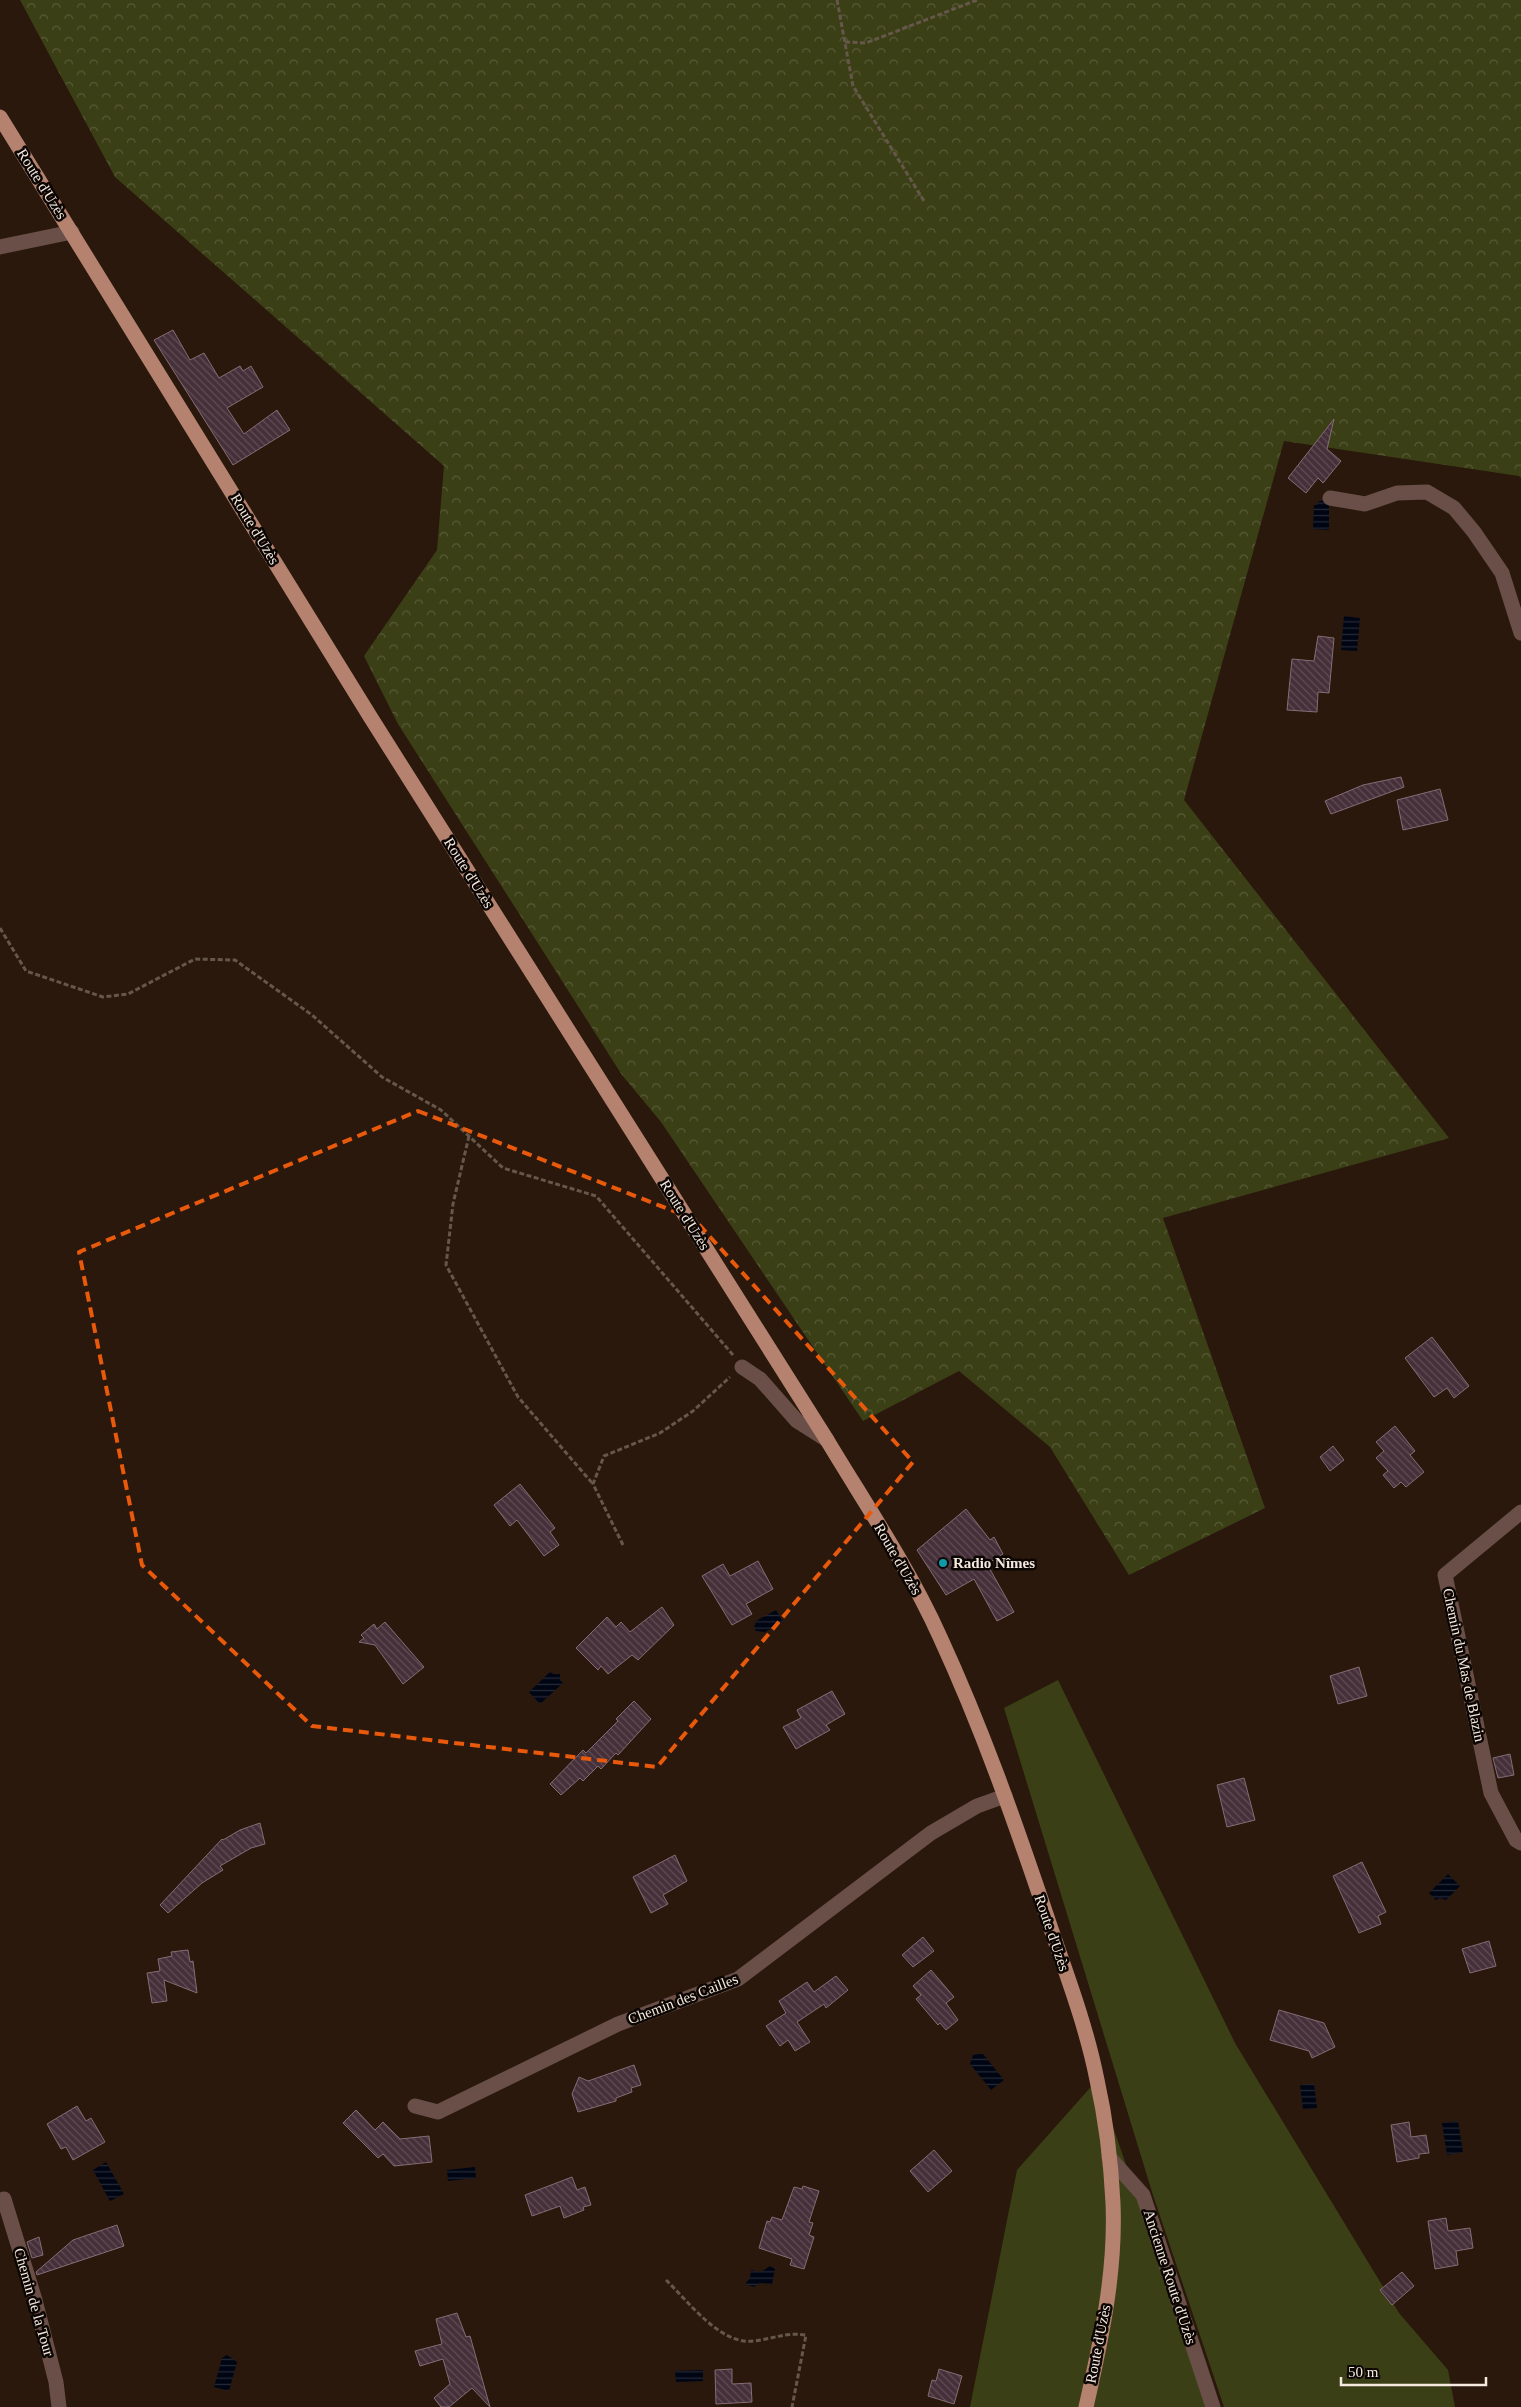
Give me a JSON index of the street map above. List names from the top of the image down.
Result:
{
  "streets": {
    "main road": ["Route d'Uzès"],
    "street": [
      "Chemin du Mas de Blazin",
      "Chemin des Cailles",
      "Ancienne Route d'Uzès",
      "Chemin de la Tour"
    ]
  },
  "crossings": [
    ["Route d'Uzès", "Chemin des Cailles"],
    ["Route d'Uzès", "Ancienne Route d'Uzès"]
  ],
  "places": ["Radio Nîmes"],
  "scale_bar": "50 m"
}
